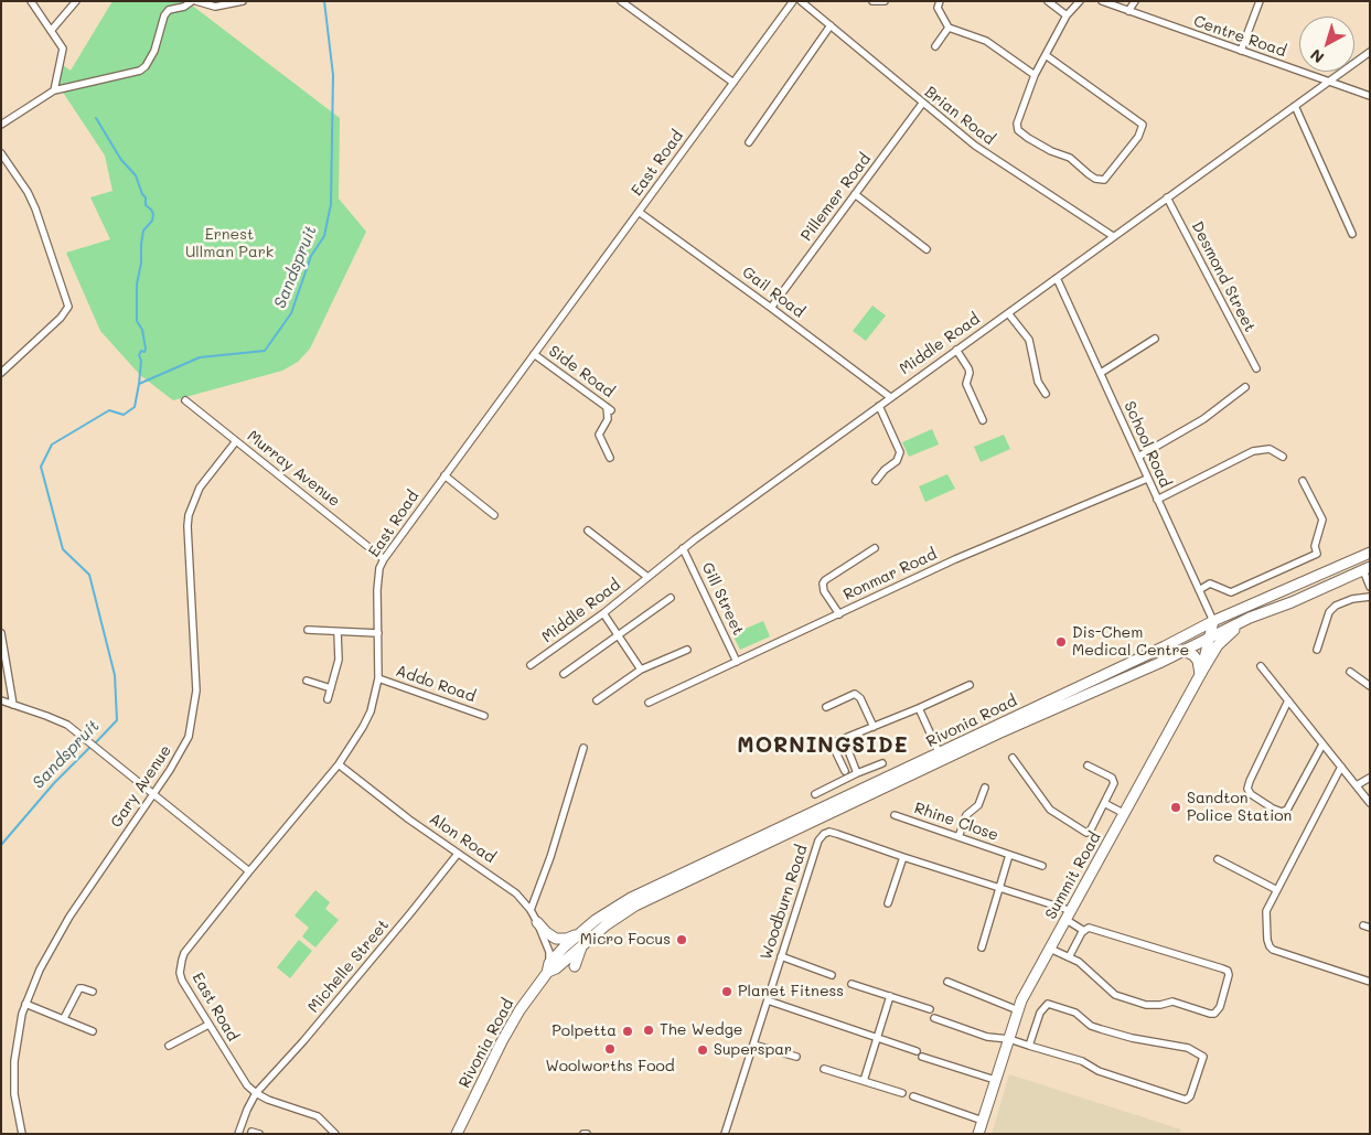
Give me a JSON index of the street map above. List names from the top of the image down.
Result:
{
  "streets": {
    "main road": ["Rivonia Road", "Summit Road"],
    "street": [
      "Centre Road",
      "Brian Road",
      "East Road",
      "Pillemer Road",
      "Desmond Street",
      "Gail Road",
      "Middle Road",
      "Side Road",
      "School Road",
      "Murray Avenue",
      "Ronmar Road",
      "Gill Street",
      "Addo Road",
      "Gary Avenue",
      "Rhine Close",
      "Alon Road",
      "Woodburn Road",
      "Michelle Street"
    ]
  },
  "crossings": [
    ["Centre Road", "Middle Road"],
    ["Brian Road", "Pillemer Road"],
    ["Brian Road", "Middle Road"],
    ["East Road", "Gail Road"],
    ["East Road", "Side Road"],
    ["East Road", "Murray Avenue"],
    ["East Road", "Addo Road"],
    ["East Road", "Alon Road"],
    ["East Road", "Michelle Street"],
    ["Pillemer Road", "Gail Road"],
    ["Desmond Street", "Middle Road"],
    ["Gail Road", "Middle Road"],
    ["Middle Road", "School Road"],
    ["Middle Road", "Gill Street"],
    ["School Road", "Ronmar Road"],
    ["School Road", "Rivonia Road"],
    ["School Road", "Summit Road"],
    ["Murray Avenue", "Gary Avenue"],
    ["Ronmar Road", "Gill Street"],
    ["Rivonia Road", "Alon Road"],
    ["Rivonia Road", "Summit Road"],
    ["Rhine Close", "Woodburn Road"],
    ["Alon Road", "Michelle Street"],
    ["Summit Road", "Woodburn Road"]
  ],
  "districts": ["MORNINGSIDE"],
  "water": ["Sandspruit"],
  "parks": ["Ernest Ullman Park"],
  "places": [
    "Dis-Chem Medical Centre",
    "Sandton Police Station",
    "Micro Focus",
    "Planet Fitness",
    "The Wedge",
    "Polpetta",
    "Woolworths Food",
    "Superspar"
  ],
  "north": "bottom left"
}
